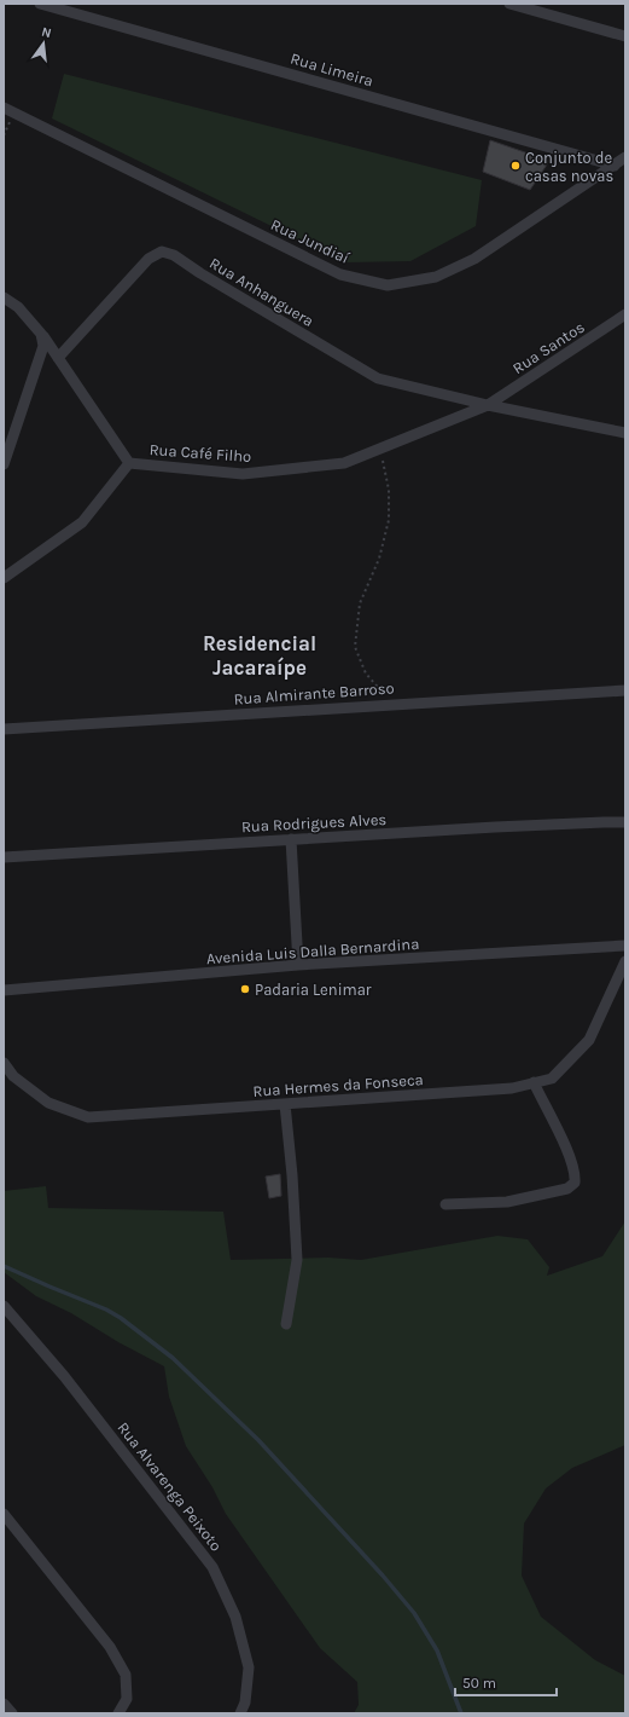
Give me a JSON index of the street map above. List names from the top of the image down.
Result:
{
  "streets": {
    "street": [
      "Rua Limeira",
      "Rua Jundiaí",
      "Rua Anhanguera",
      "Rua Santos",
      "Rua Café Filho",
      "Rua Almirante Barroso",
      "Rua Rodrigues Alves",
      "Avenida Luis Dalla Bernardina",
      "Rua Hermes da Fonseca",
      "Rua Alvarenga Peixoto"
    ]
  },
  "crossings": [
    ["Rua Limeira", "Rua Jundiaí"],
    ["Rua Anhanguera", "Rua Santos"],
    ["Rua Anhanguera", "Rua Café Filho"],
    ["Rua Santos", "Rua Café Filho"]
  ],
  "districts": ["Residencial Jacaraípe"],
  "places": ["Conjunto de casas novas", "Padaria Lenimar"],
  "scale_bar": "50 m",
  "north": "top"
}
